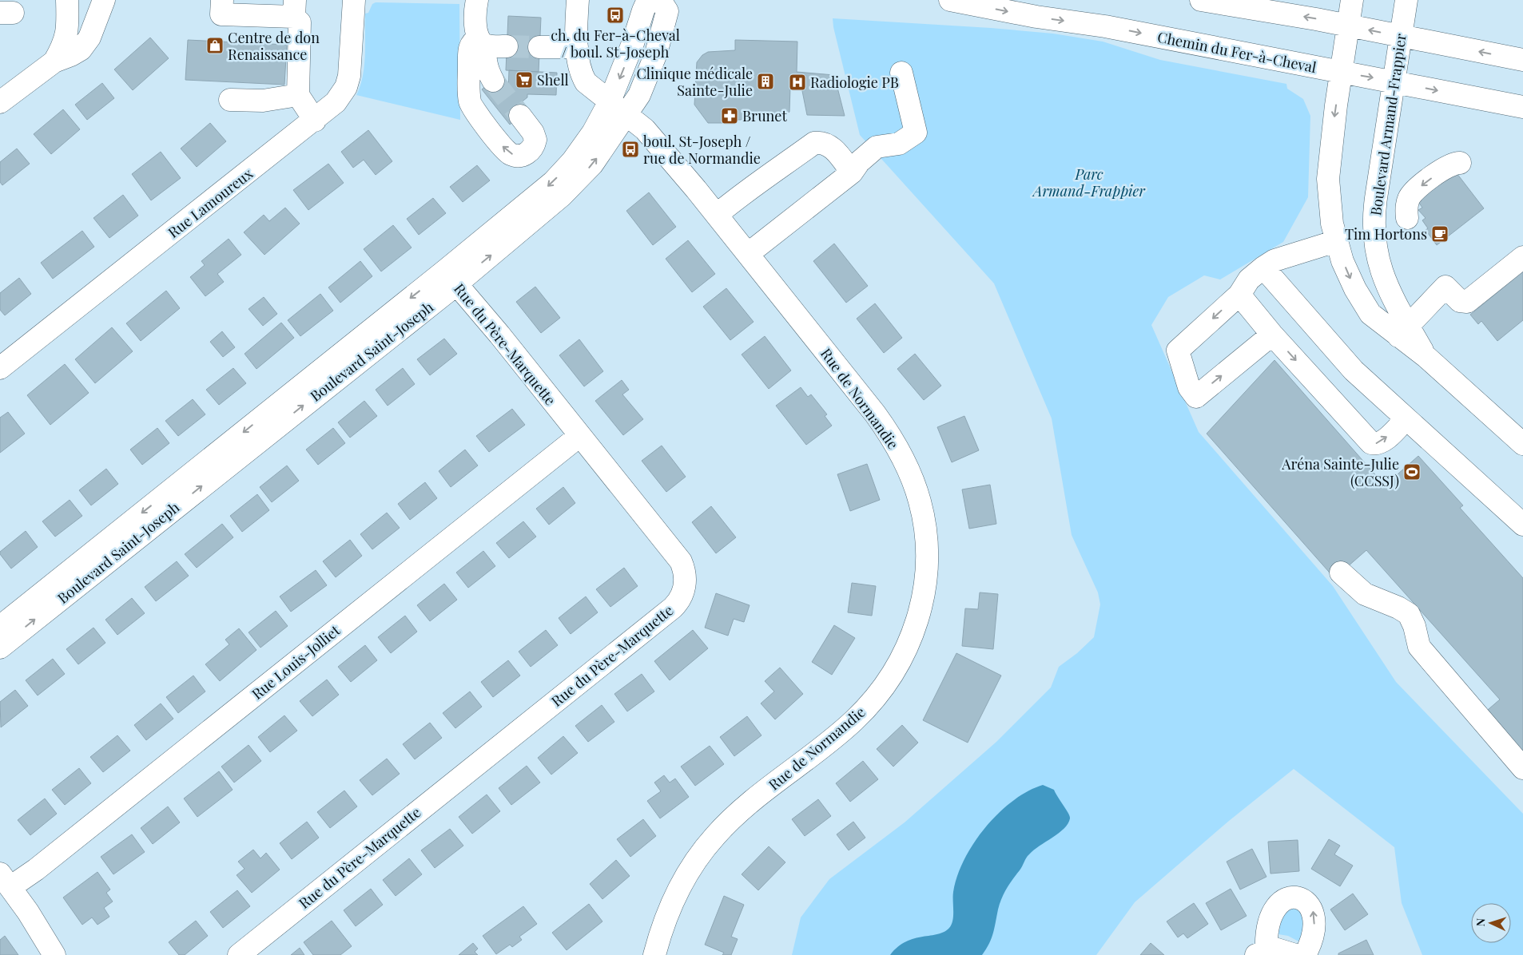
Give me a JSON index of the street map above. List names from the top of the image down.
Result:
{
  "streets": {
    "street": [
      "Chemin du Fer-à-Cheval",
      "Boulevard Armand-Frappier",
      "Rue Lamoureux",
      "Rue du Père-Marquette",
      "Boulevard Saint-Joseph",
      "Rue de Normandie",
      "Rue Louis-Jolliet"
    ]
  },
  "crossings": [
    ["Chemin du Fer-à-Cheval", "Boulevard Armand-Frappier"],
    ["Rue du Père-Marquette", "Boulevard Saint-Joseph"],
    ["Rue du Père-Marquette", "Rue Louis-Jolliet"],
    ["Boulevard Saint-Joseph", "Rue de Normandie"]
  ],
  "parks": ["Parc Armand-Frappier"],
  "places": {
    "bus stop": ["ch. du Fer-à-Cheval / boul. St-Joseph", "boul. St-Joseph / rue de Normandie"],
    "shop": ["Centre de don Renaissance"],
    "supermarket": ["Shell"],
    "building": ["Clinique médicale Sainte-Julie"],
    "hospital": ["Radiologie PB"],
    "pharmacy": ["Brunet"],
    "cafe": ["Tim Hortons"],
    "sports": ["Aréna Sainte-Julie (CCSSJ)"]
  },
  "north": "left"
}
